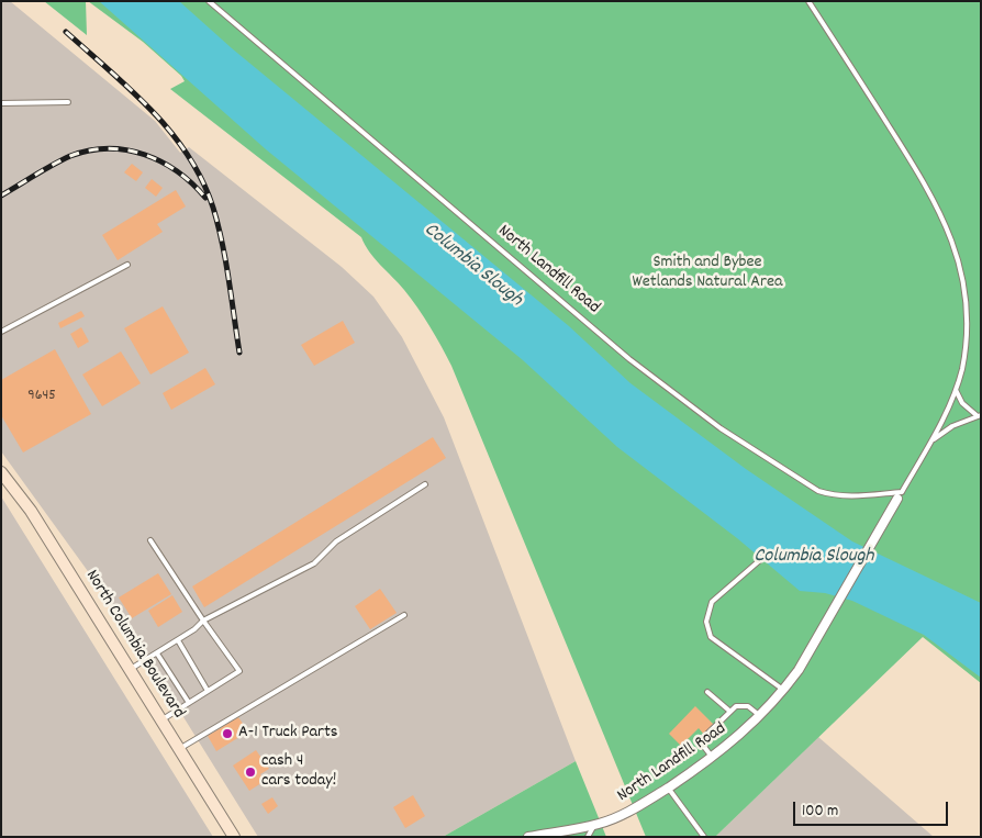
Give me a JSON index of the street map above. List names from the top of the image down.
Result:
{
  "streets": {
    "main road": ["North Columbia Boulevard"],
    "street": ["North Landfill Road"]
  },
  "water": ["Columbia Slough"],
  "parks": ["Smith and Bybee Wetlands Natural Area"],
  "places": ["A-1 Truck Parts", "cash 4 cars today!"],
  "house_numbers": ["9645"],
  "scale_bar": "100 m"
}
